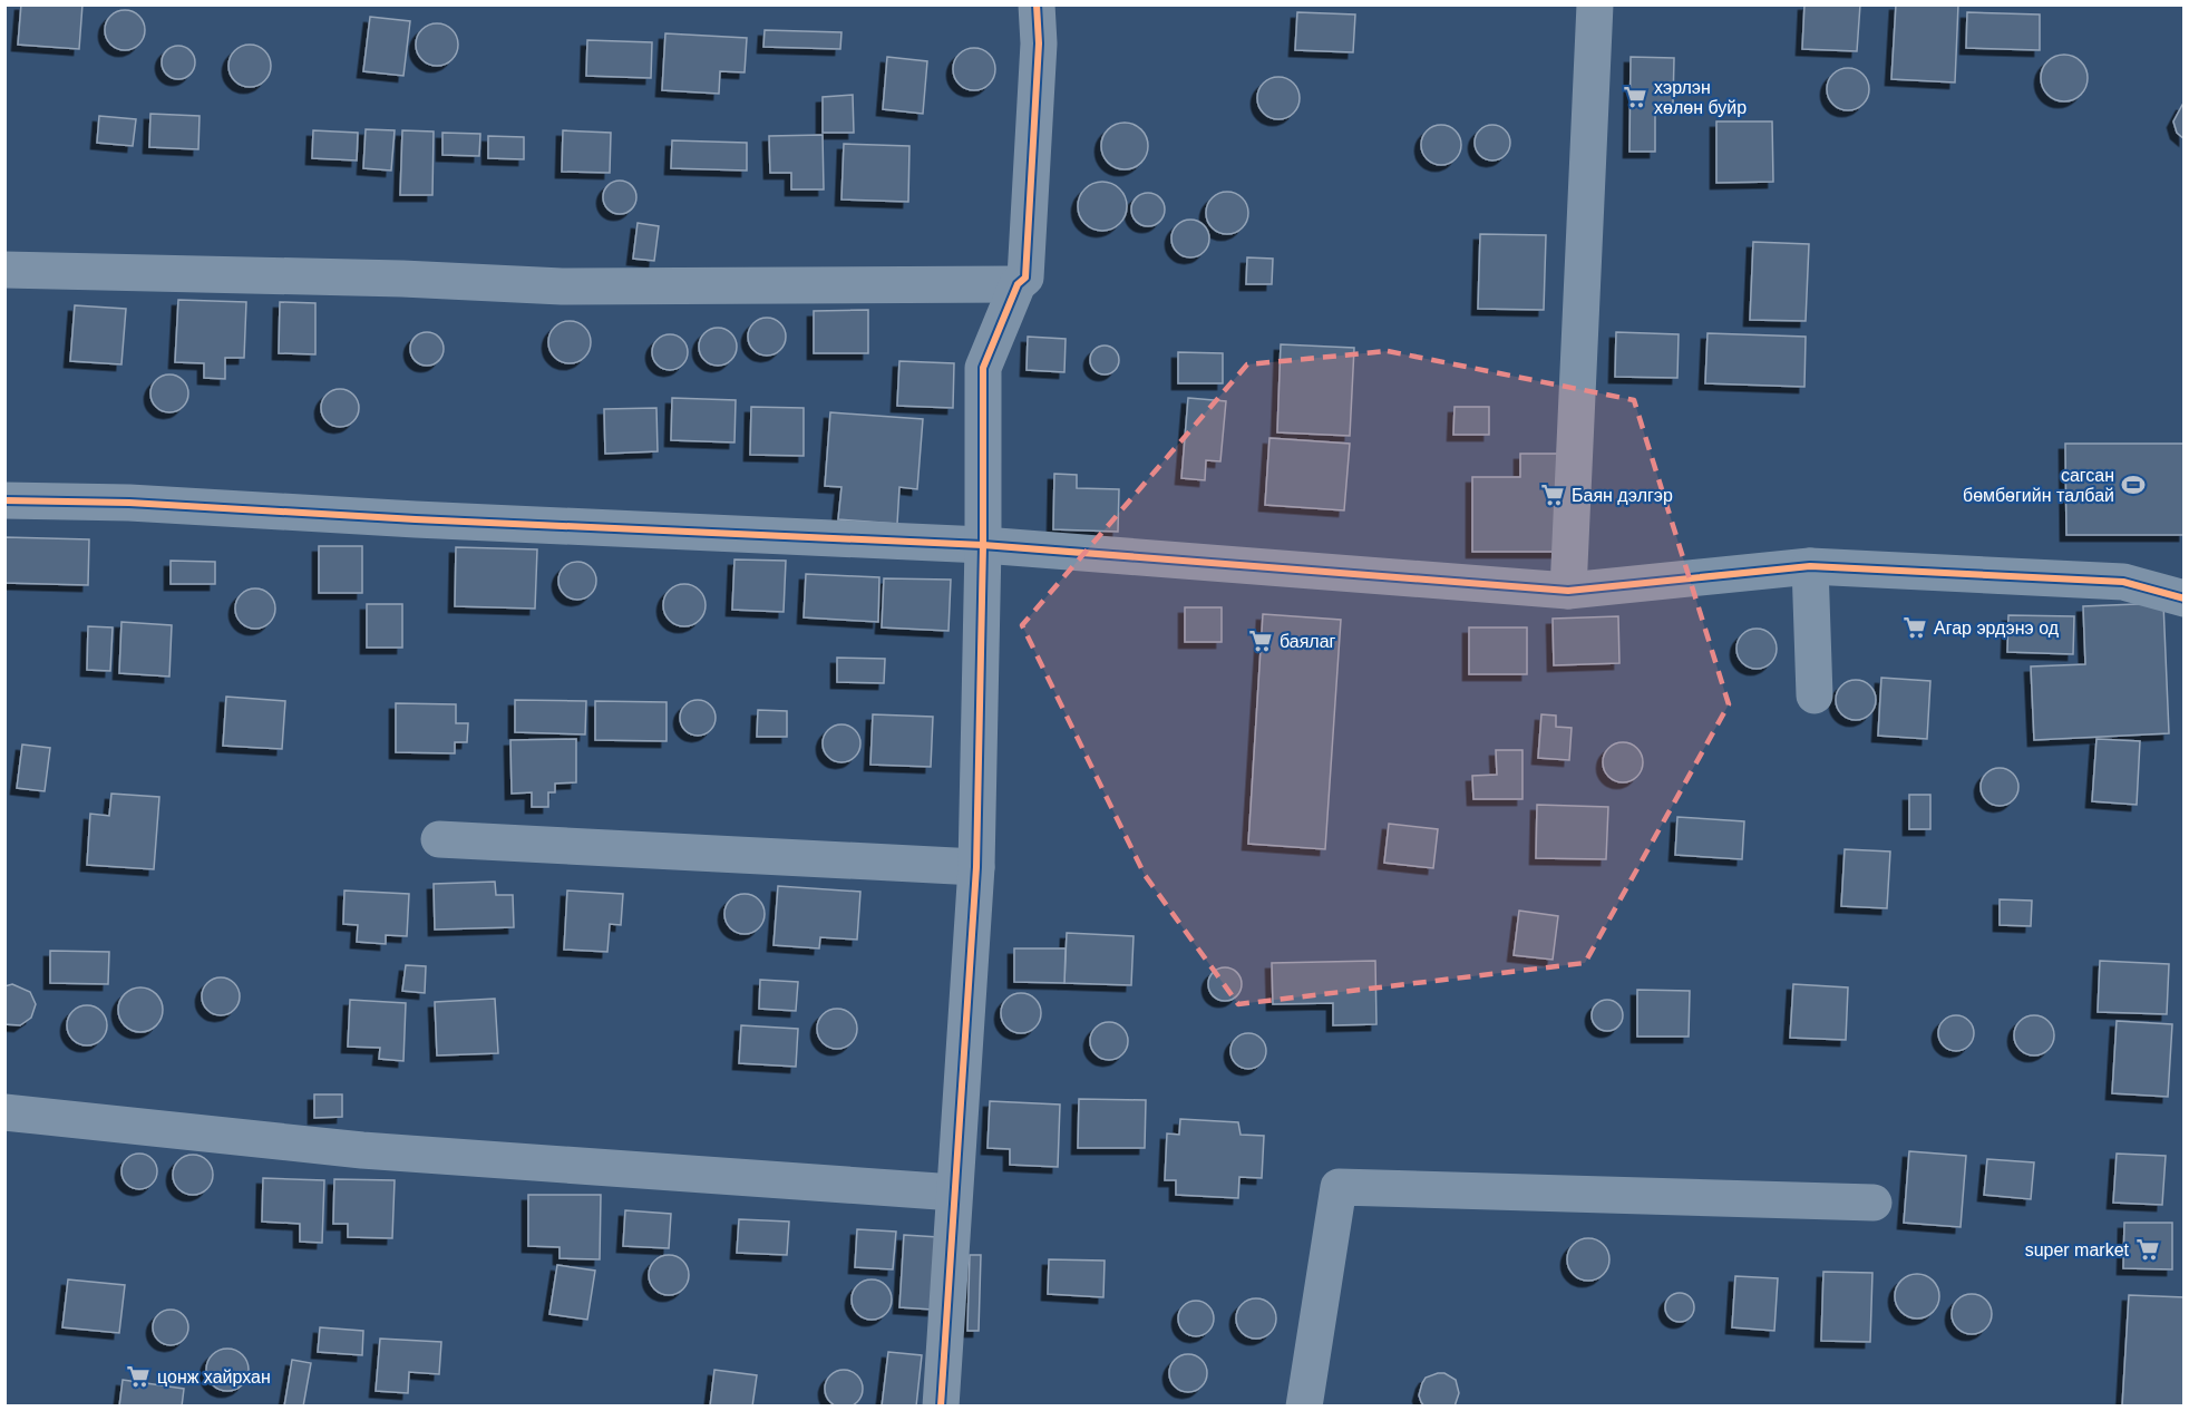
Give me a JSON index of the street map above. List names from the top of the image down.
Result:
{
  "places": {
    "supermarket": [
      "хэрлэн хөлөн буйр",
      "Баян дэлгэр",
      "Агар эрдэнэ од",
      "баялаг",
      "super market",
      "цонж хайрхан"
    ],
    "sports": ["сагсан бөмбөгийн талбай"]
  }
}
